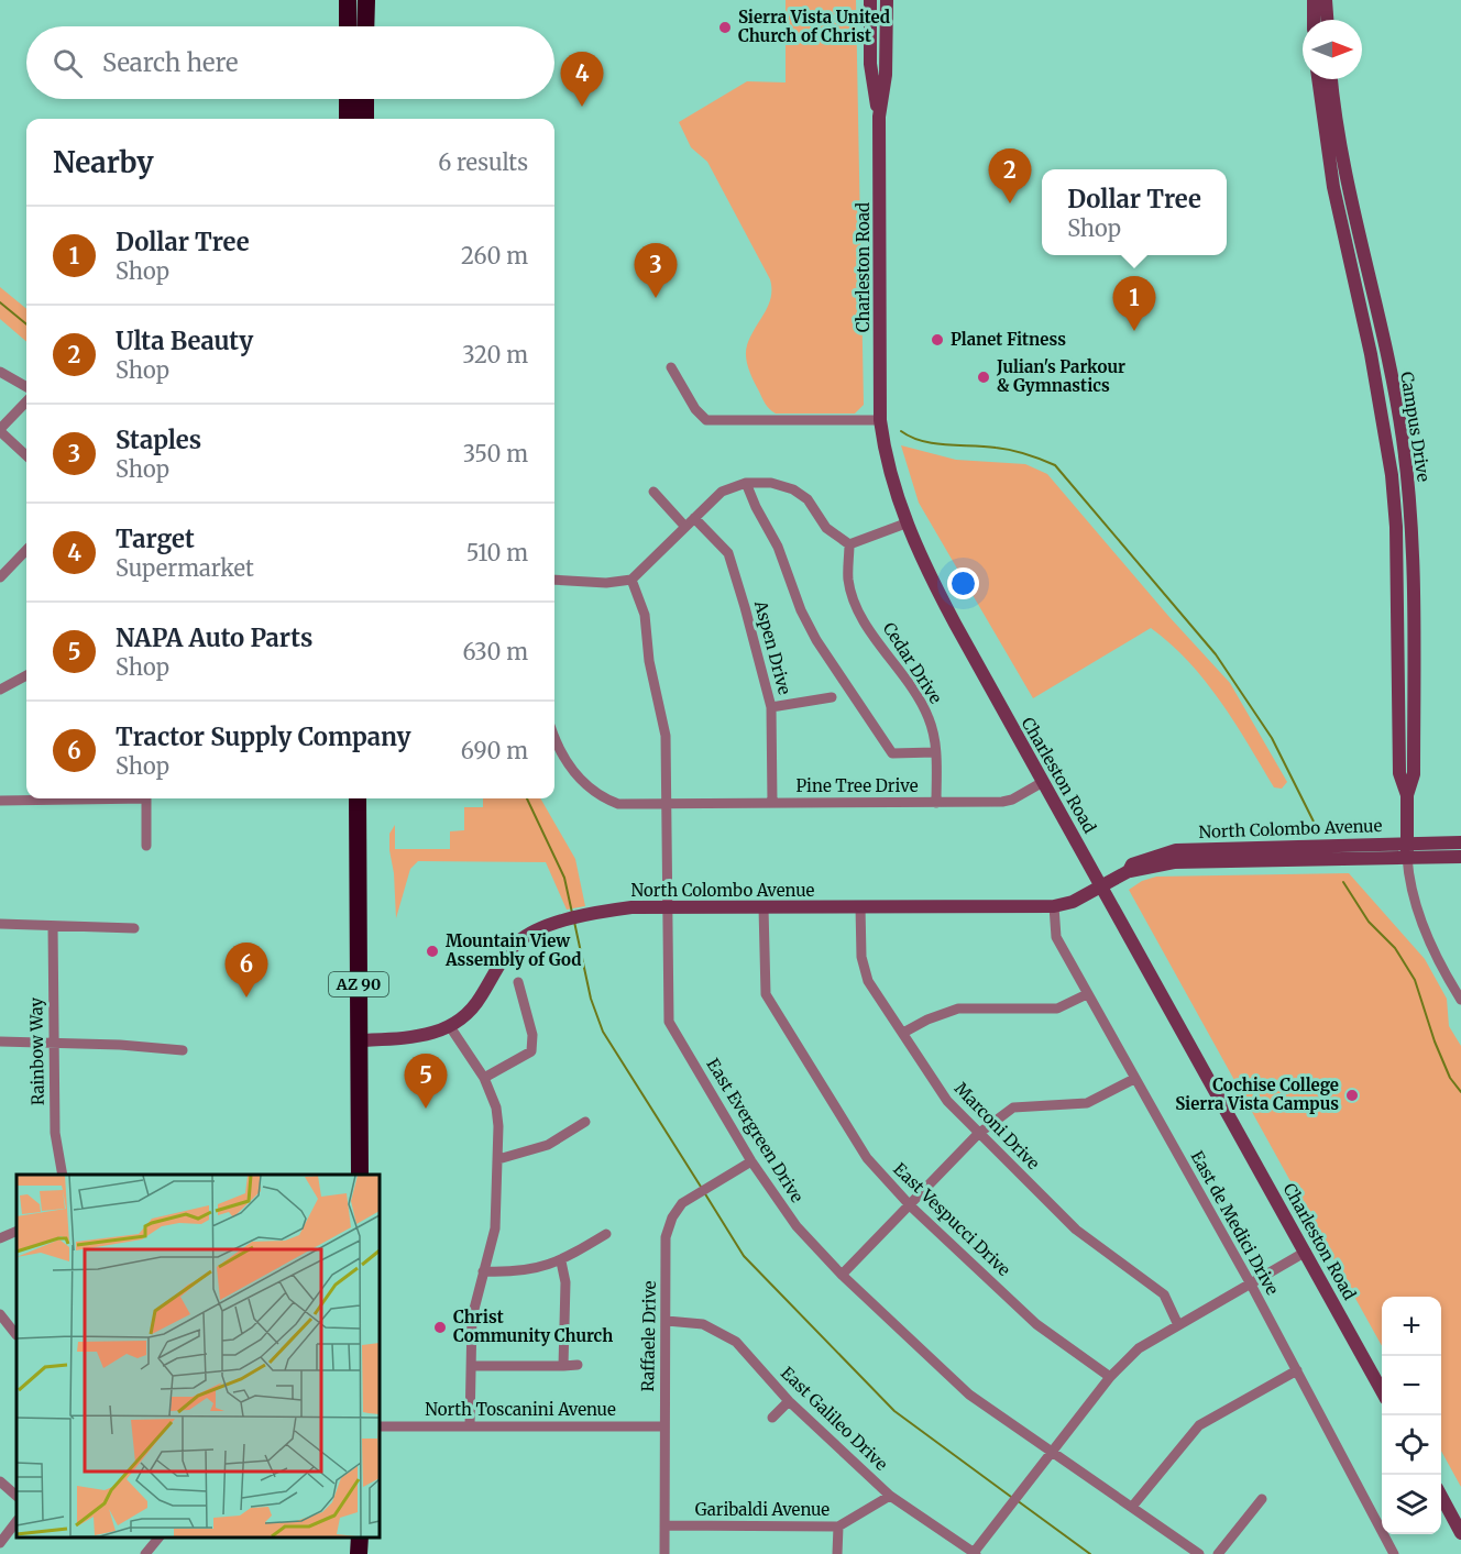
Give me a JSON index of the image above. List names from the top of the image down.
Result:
{
  "streets": {
    "highway": ["AZ 90"],
    "street": [
      "Charleston Road",
      "Campus Drive",
      "Aspen Drive",
      "Cedar Drive",
      "Pine Tree Drive",
      "North Colombo Avenue",
      "Rainbow Way",
      "Marconi Drive",
      "East Evergreen Drive",
      "East Vespucci Drive",
      "East de Medici Drive",
      "Raffaele Drive",
      "North Toscanini Avenue",
      "East Galileo Drive",
      "Garibaldi Avenue"
    ]
  },
  "crossings": [
    ["Charleston Road", "Pine Tree Drive"],
    ["Charleston Road", "North Colombo Avenue"],
    ["Campus Drive", "North Colombo Avenue"],
    ["Aspen Drive", "Pine Tree Drive"],
    ["Cedar Drive", "Pine Tree Drive"],
    ["Pine Tree Drive", "East Evergreen Drive"],
    ["North Colombo Avenue", "AZ 90"],
    ["North Colombo Avenue", "Marconi Drive"],
    ["North Colombo Avenue", "East Evergreen Drive"],
    ["North Colombo Avenue", "East Vespucci Drive"],
    ["North Colombo Avenue", "East de Medici Drive"],
    ["East Evergreen Drive", "Raffaele Drive"],
    ["Raffaele Drive", "North Toscanini Avenue"],
    ["Raffaele Drive", "East Galileo Drive"],
    ["Raffaele Drive", "Garibaldi Avenue"],
    ["East Galileo Drive", "Garibaldi Avenue"]
  ],
  "places": [
    "Sierra Vista United Church of Christ",
    "Planet Fitness",
    "Julian's Parkour & Gymnastics",
    "Mountain View Assembly of God",
    "Cochise College Sierra Vista Campus",
    "Christ Community Church"
  ],
  "north": "right",
  "page": {
    "search": "Search here",
    "pins": [
      "4",
      "2",
      "3",
      "1",
      "6",
      "5"
    ],
    "heading": ["Nearby", "6 results"],
    "popup": ["Dollar Tree", "Shop"],
    "list": [
      {
        "mark": "1",
        "name": "Dollar Tree",
        "note": "Shop",
        "value": "260 m"
      },
      {
        "mark": "2",
        "name": "Ulta Beauty",
        "note": "Shop",
        "value": "320 m"
      },
      {
        "mark": "3",
        "name": "Staples",
        "note": "Shop",
        "value": "350 m"
      },
      {
        "mark": "4",
        "name": "Target",
        "note": "Supermarket",
        "value": "510 m"
      },
      {
        "mark": "5",
        "name": "NAPA Auto Parts",
        "note": "Shop",
        "value": "630 m"
      },
      {
        "mark": "6",
        "name": "Tractor Supply Company",
        "note": "Shop",
        "value": "690 m"
      }
    ],
    "map_buttons": ["+", "−"]
  }
}
